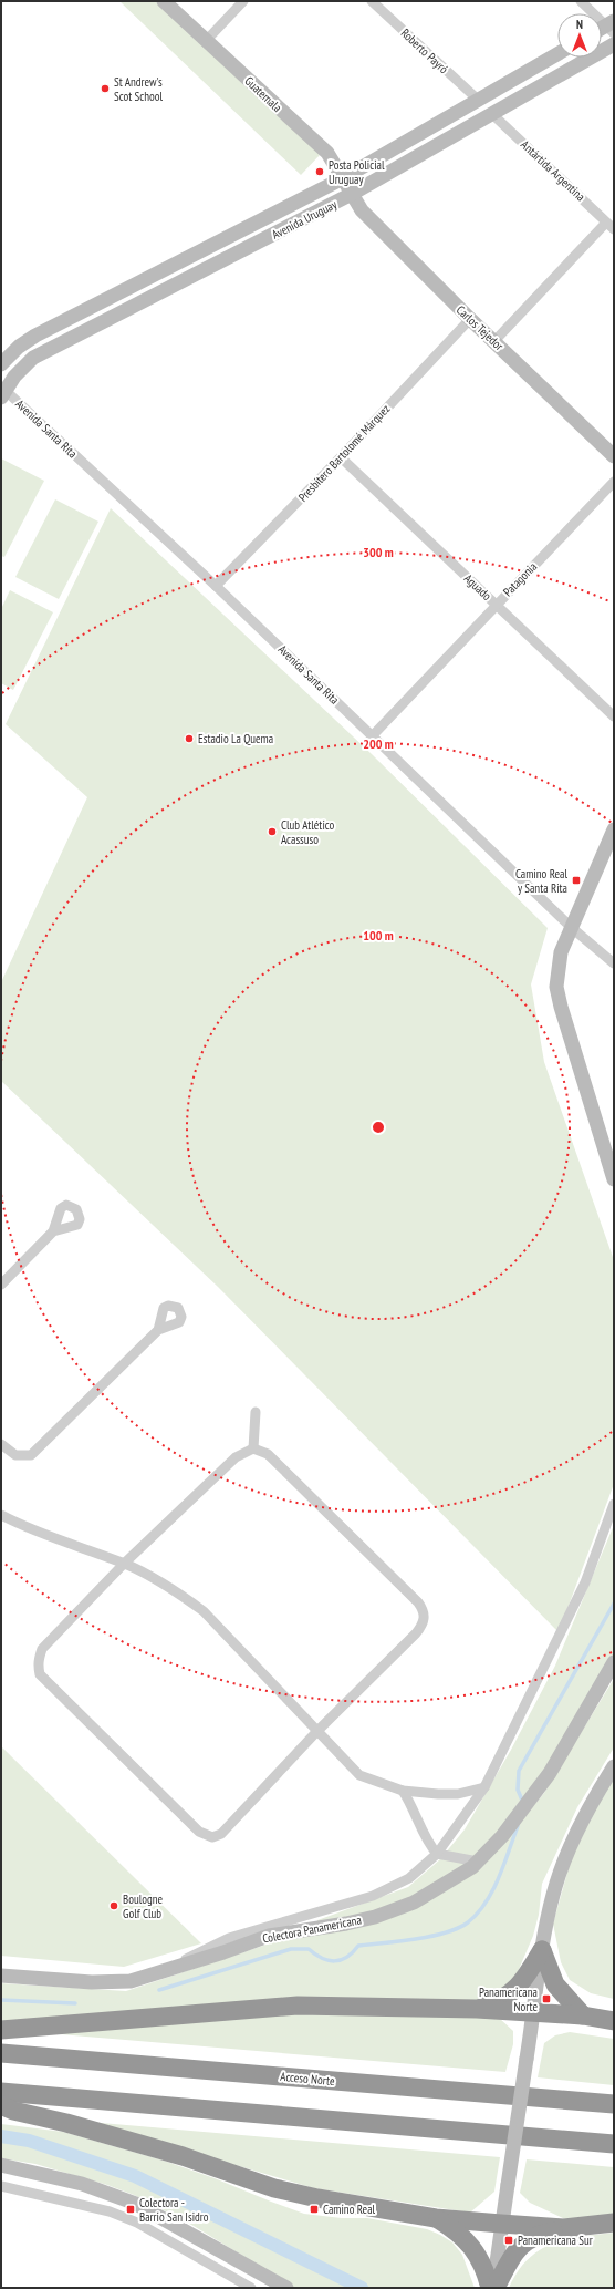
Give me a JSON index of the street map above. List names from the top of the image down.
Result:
{
  "streets": {
    "highway": ["Acceso Norte"],
    "main road": [
      "Guatemala",
      "Avenida Uruguay",
      "Carlos Tejedor",
      "Colectora Panamericana"
    ],
    "street": [
      "Roberto Payró",
      "Antártida Argentina",
      "Avenida Santa Rita",
      "Presbítero Bartolomé Márquez",
      "Patagonia",
      "Aguado"
    ]
  },
  "crossings": [
    ["Roberto Payró", "Avenida Uruguay"],
    ["Guatemala", "Avenida Uruguay"],
    ["Guatemala", "Carlos Tejedor"],
    ["Antártida Argentina", "Avenida Uruguay"],
    ["Avenida Uruguay", "Carlos Tejedor"],
    ["Avenida Uruguay", "Avenida Santa Rita"],
    ["Carlos Tejedor", "Presbítero Bartolomé Márquez"],
    ["Avenida Santa Rita", "Presbítero Bartolomé Márquez"],
    ["Avenida Santa Rita", "Patagonia"],
    ["Presbítero Bartolomé Márquez", "Aguado"],
    ["Patagonia", "Aguado"]
  ],
  "places": {
    "other": [
      "St Andrew's Scot School",
      "Posta Policial Uruguay",
      "Estadio La Quema",
      "Club Atlético Acassuso",
      "Boulogne Golf Club"
    ],
    "transit": [
      "Camino Real y Santa Rita",
      "Panamericana Norte",
      "Colectora - Barrio San Isidro",
      "Camino Real",
      "Panamericana Sur"
    ]
  },
  "north": "top",
  "rings": ["300 m", "200 m", "100 m"]
}
